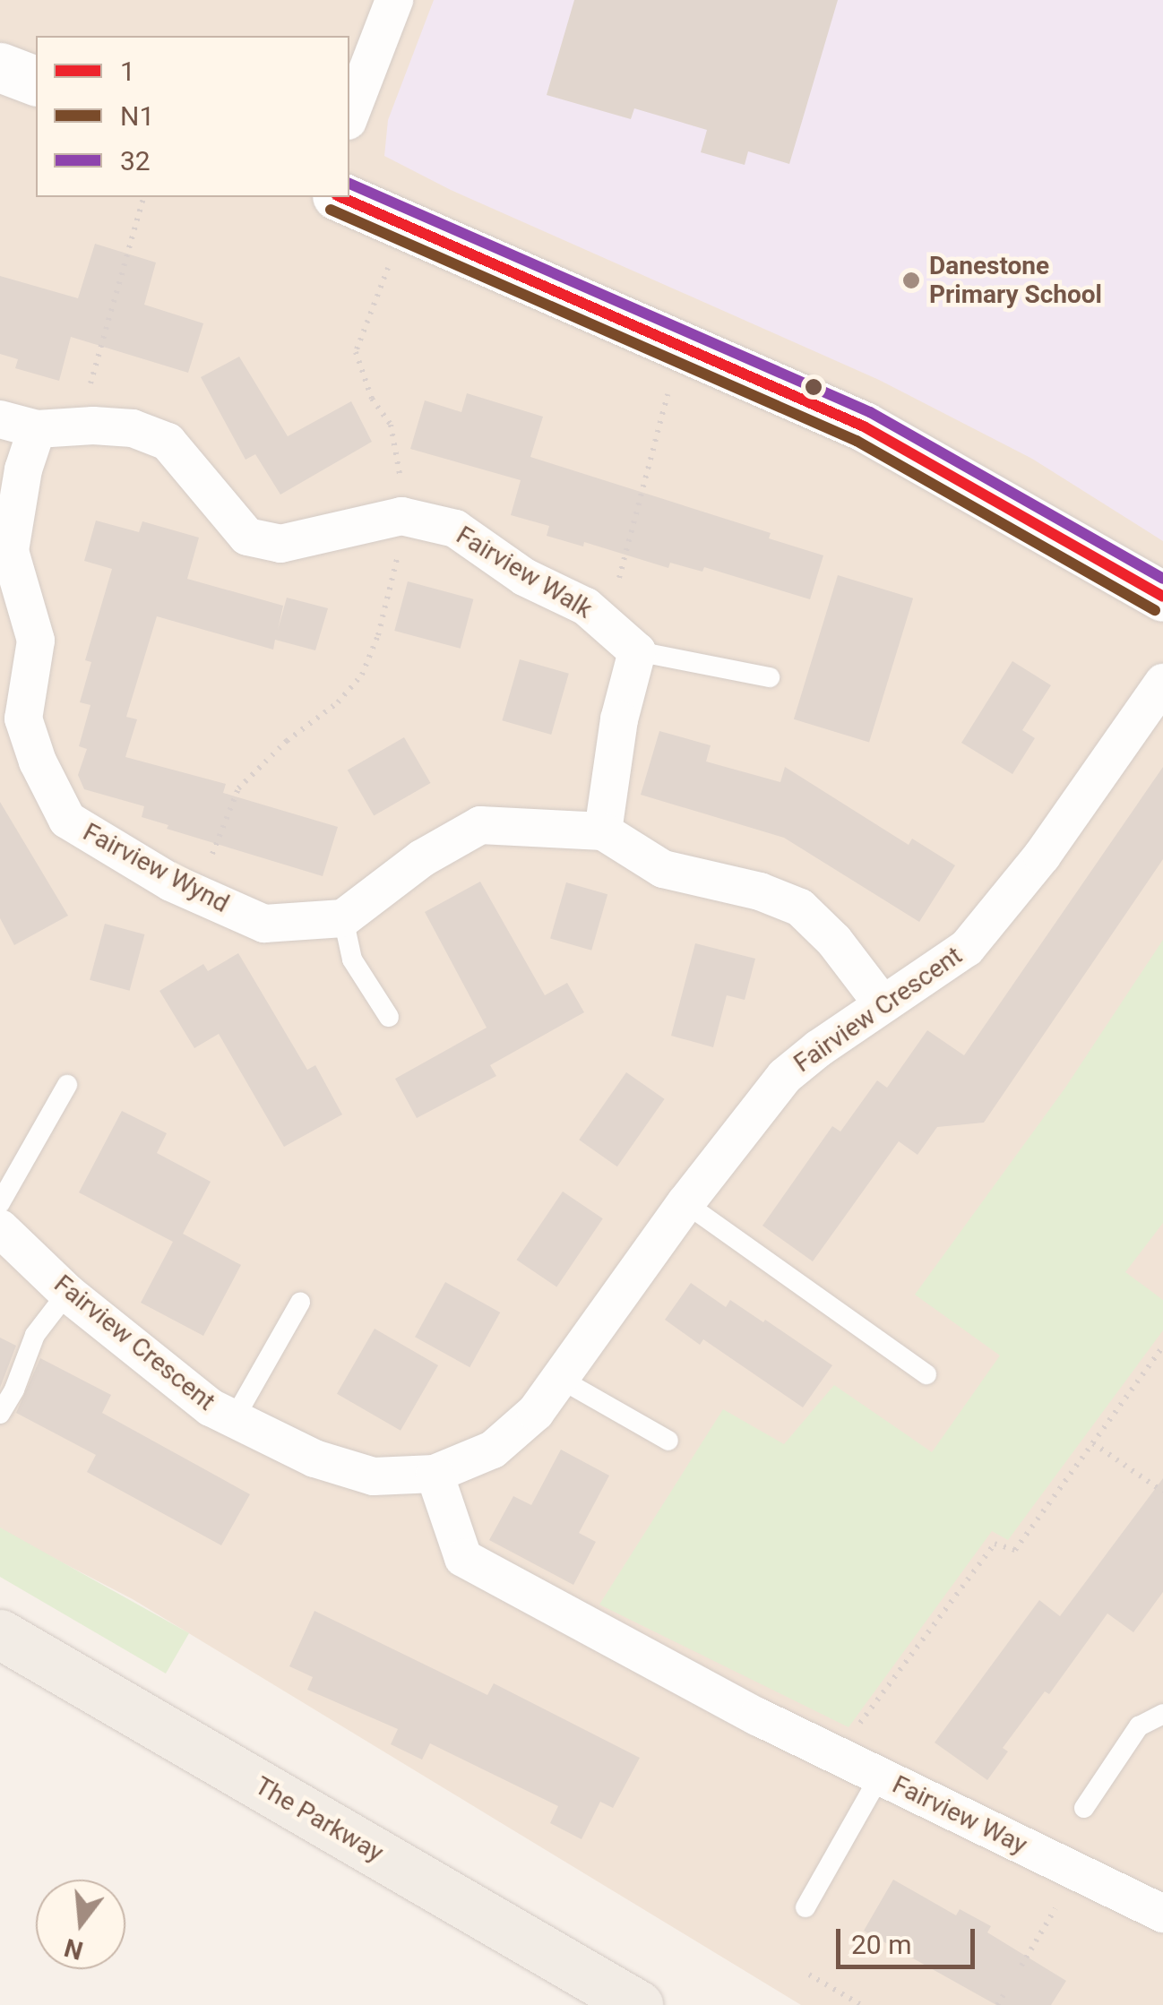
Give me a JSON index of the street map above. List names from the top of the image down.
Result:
{
  "streets": {
    "main road": ["The Parkway"],
    "street": [
      "Fairview Walk",
      "Fairview Wynd",
      "Fairview Crescent",
      "Fairview Way"
    ]
  },
  "crossings": [
    ["Fairview Walk", "Fairview Wynd"],
    ["Fairview Crescent", "Fairview Way"]
  ],
  "places": ["Danestone Primary School"],
  "lines": ["transit line 32", "transit line 1", "transit line N1"],
  "legend": ["1", "N1", "32"],
  "scale_bar": "20 m",
  "north": "bottom"
}
